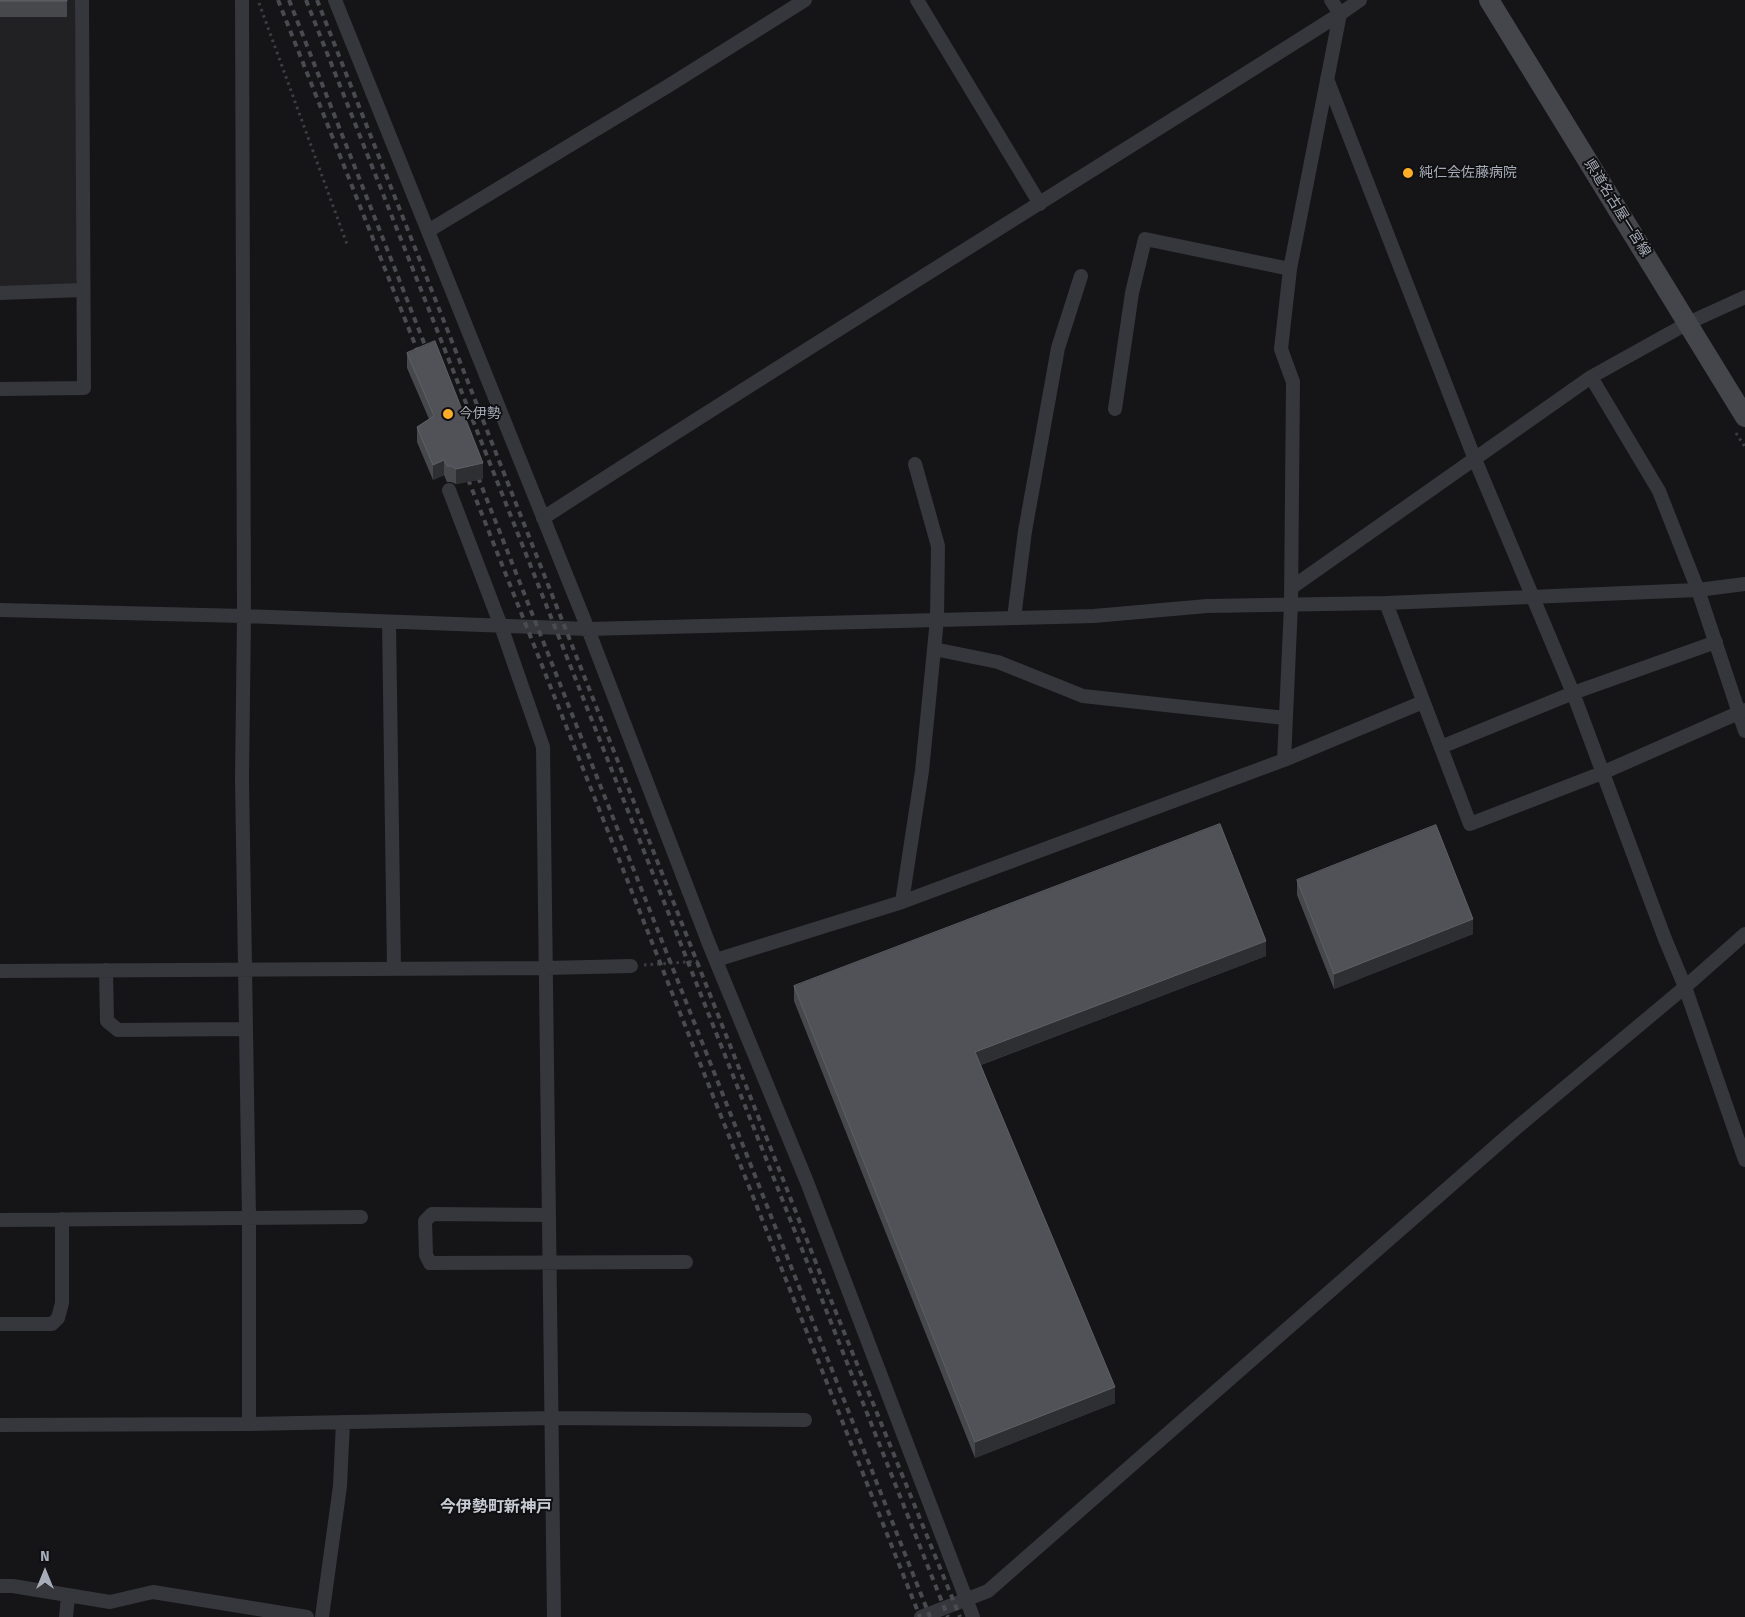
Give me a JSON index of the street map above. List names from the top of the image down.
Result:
{
  "streets": {
    "main road": ["県道名古屋一宮線"]
  },
  "districts": ["今伊勢町新神戸"],
  "places": ["純仁会佐藤病院", "今伊勢"],
  "north": "top"
}
